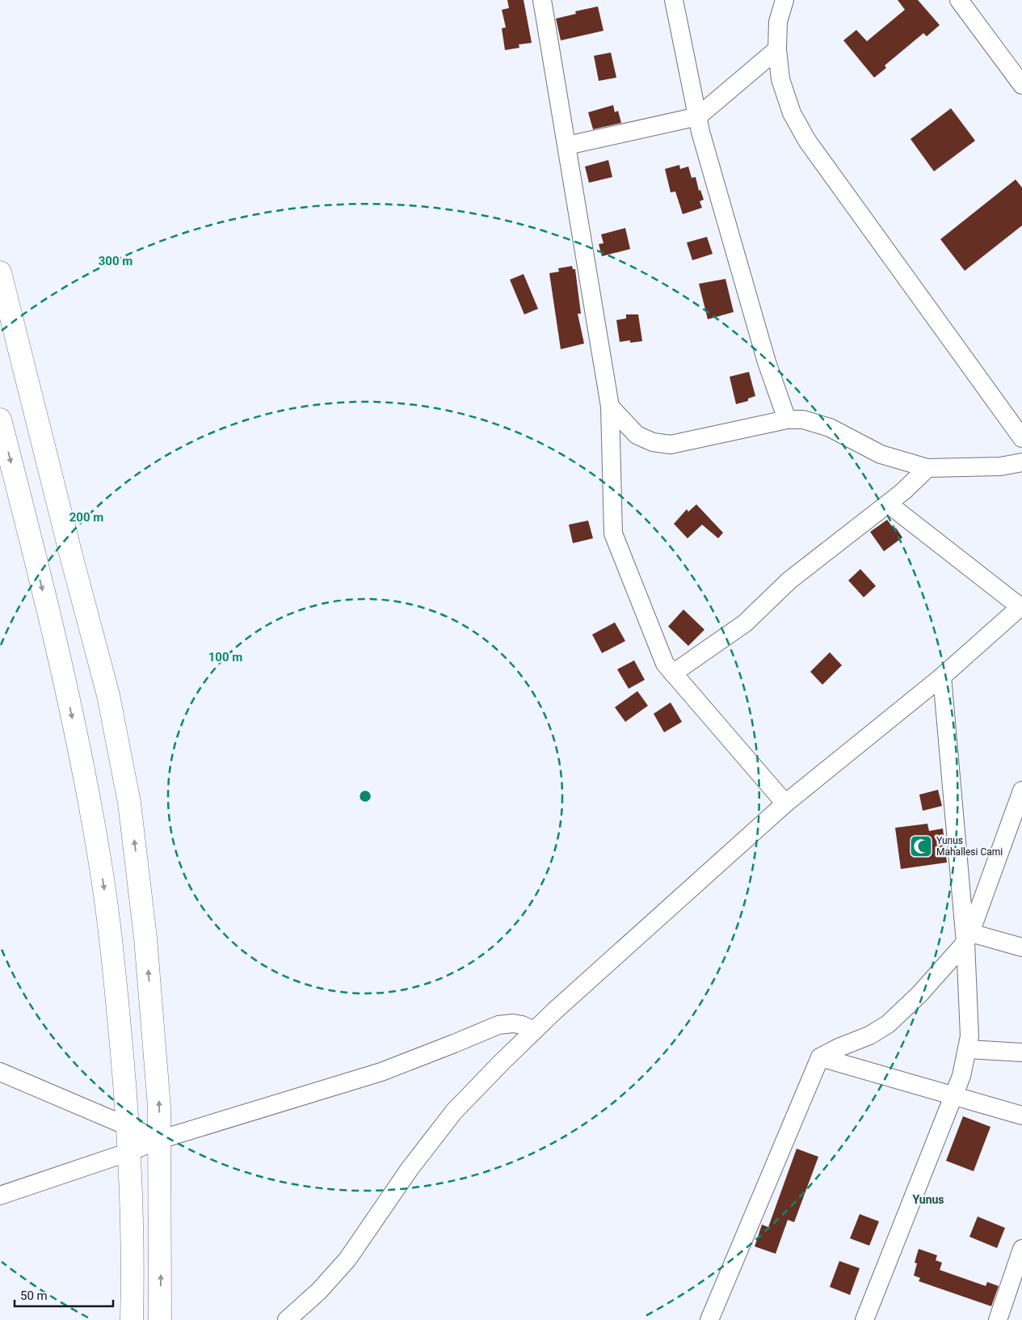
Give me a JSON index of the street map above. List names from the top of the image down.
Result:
{
  "districts": ["Yunus"],
  "places": {
    "mosque": ["Yunus Mahallesi Cami"]
  },
  "scale_bar": "50 m",
  "rings": ["300 m", "200 m", "100 m"]
}
